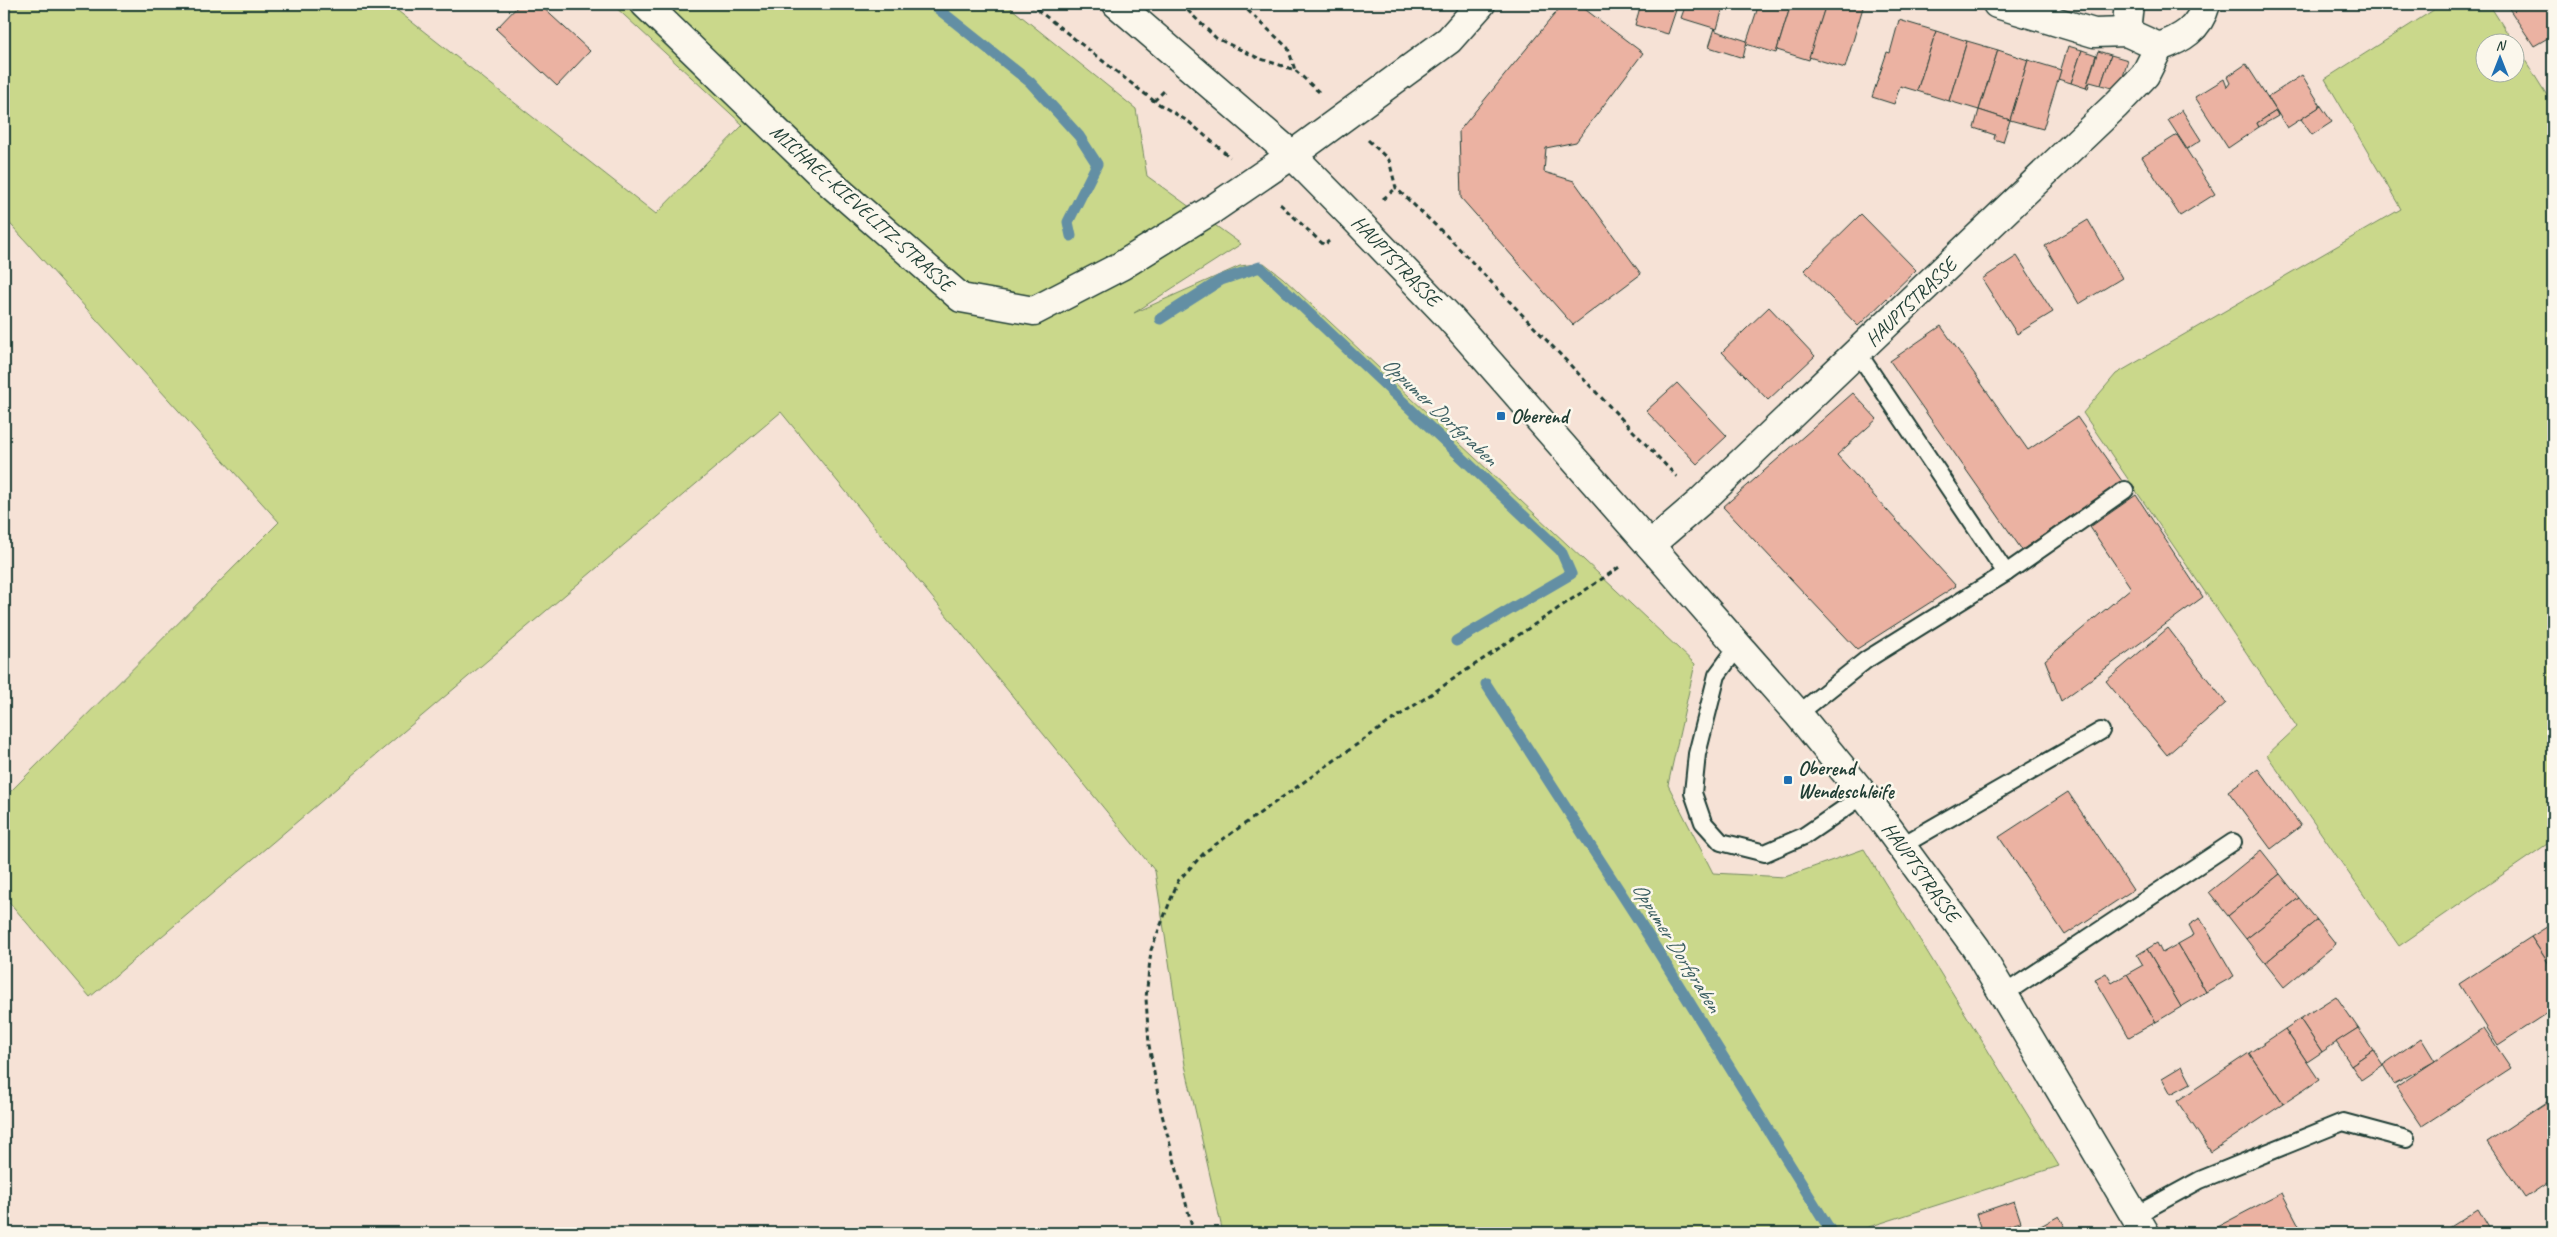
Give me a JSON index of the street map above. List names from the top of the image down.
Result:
{
  "streets": {
    "street": ["MICHAEL-KIEVELITZ-STRASSE", "HAUPTSTRASSE"]
  },
  "crossings": [
    ["MICHAEL-KIEVELITZ-STRASSE", "HAUPTSTRASSE"]
  ],
  "water": ["Oppumer Dorfgraben"],
  "places": {
    "transit": ["Oberend", "Oberend Wendeschleife"]
  },
  "north": "top"
}
